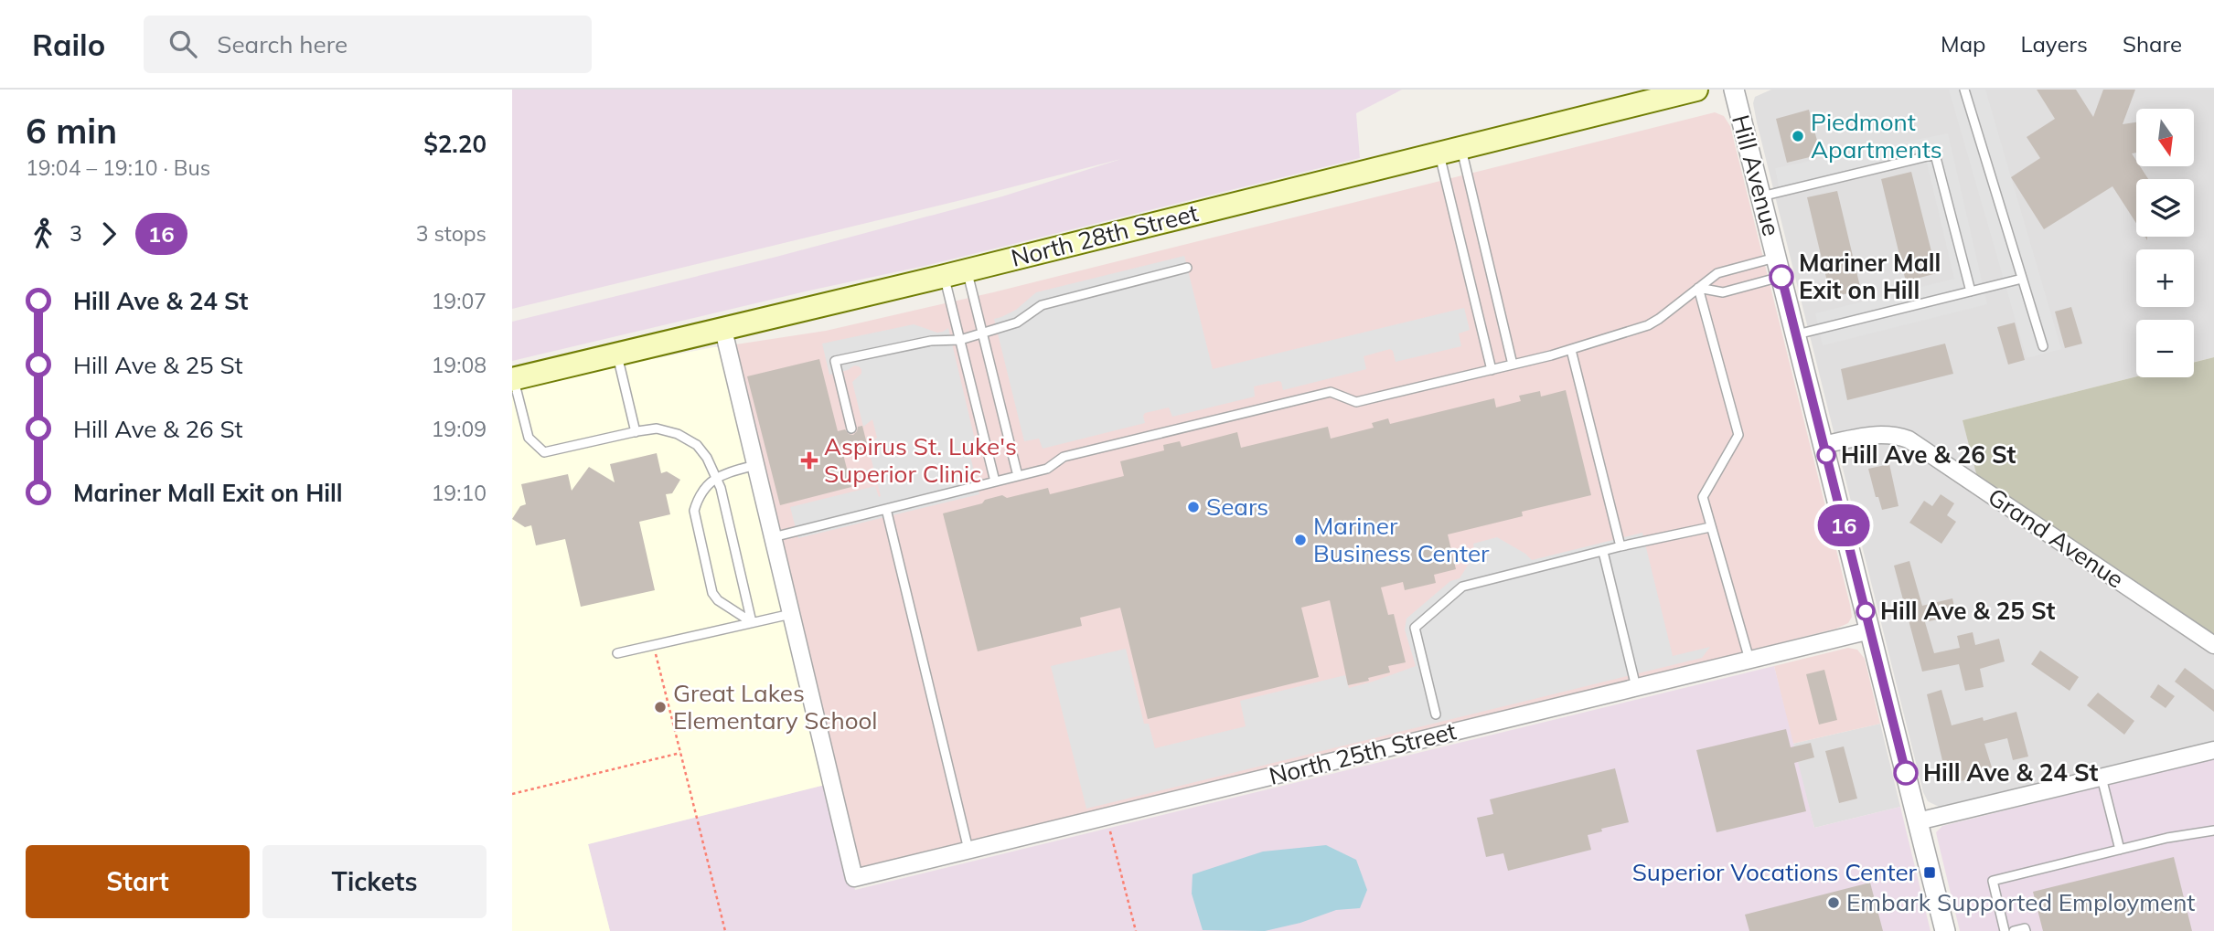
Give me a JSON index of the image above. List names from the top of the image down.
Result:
{
  "streets": {
    "main road": ["North 28th Street"],
    "street": ["Hill Avenue", "Grand Avenue", "North 25th Street"]
  },
  "crossings": [
    ["Hill Avenue", "Grand Avenue"],
    ["Hill Avenue", "North 25th Street"]
  ],
  "places": {
    "other": [
      "Piedmont Apartments",
      "Mariner Mall Exit on Hill",
      "Hill Ave & 26 St",
      "Sears",
      "Mariner Business Center",
      "Hill Ave & 25 St",
      "Great Lakes Elementary School",
      "Hill Ave & 24 St",
      "Embark Supported Employment"
    ],
    "health": ["Aspirus St. Luke's Superior Clinic"],
    "transit": ["Superior Vocations Center"]
  },
  "lines": ["bus line 16"],
  "north": "bottom",
  "page": {
    "header": "Railo",
    "search": "Search here",
    "nav": ["Map", "Layers", "Share"],
    "heading": ["6 min", "19:04 – 19:10 · Bus", "$2.20"],
    "on_map": "16",
    "map_buttons": ["+", "−"],
    "legs": ["3", "16", "3 stops"],
    "list": [
      {
        "name": "Hill Ave & 24 St",
        "value": "19:07"
      },
      {
        "name": "Hill Ave & 25 St",
        "value": "19:08"
      },
      {
        "name": "Hill Ave & 26 St",
        "value": "19:09"
      },
      {
        "name": "Mariner Mall Exit on Hill",
        "value": "19:10"
      }
    ],
    "buttons": ["Start", "Tickets"]
  }
}
